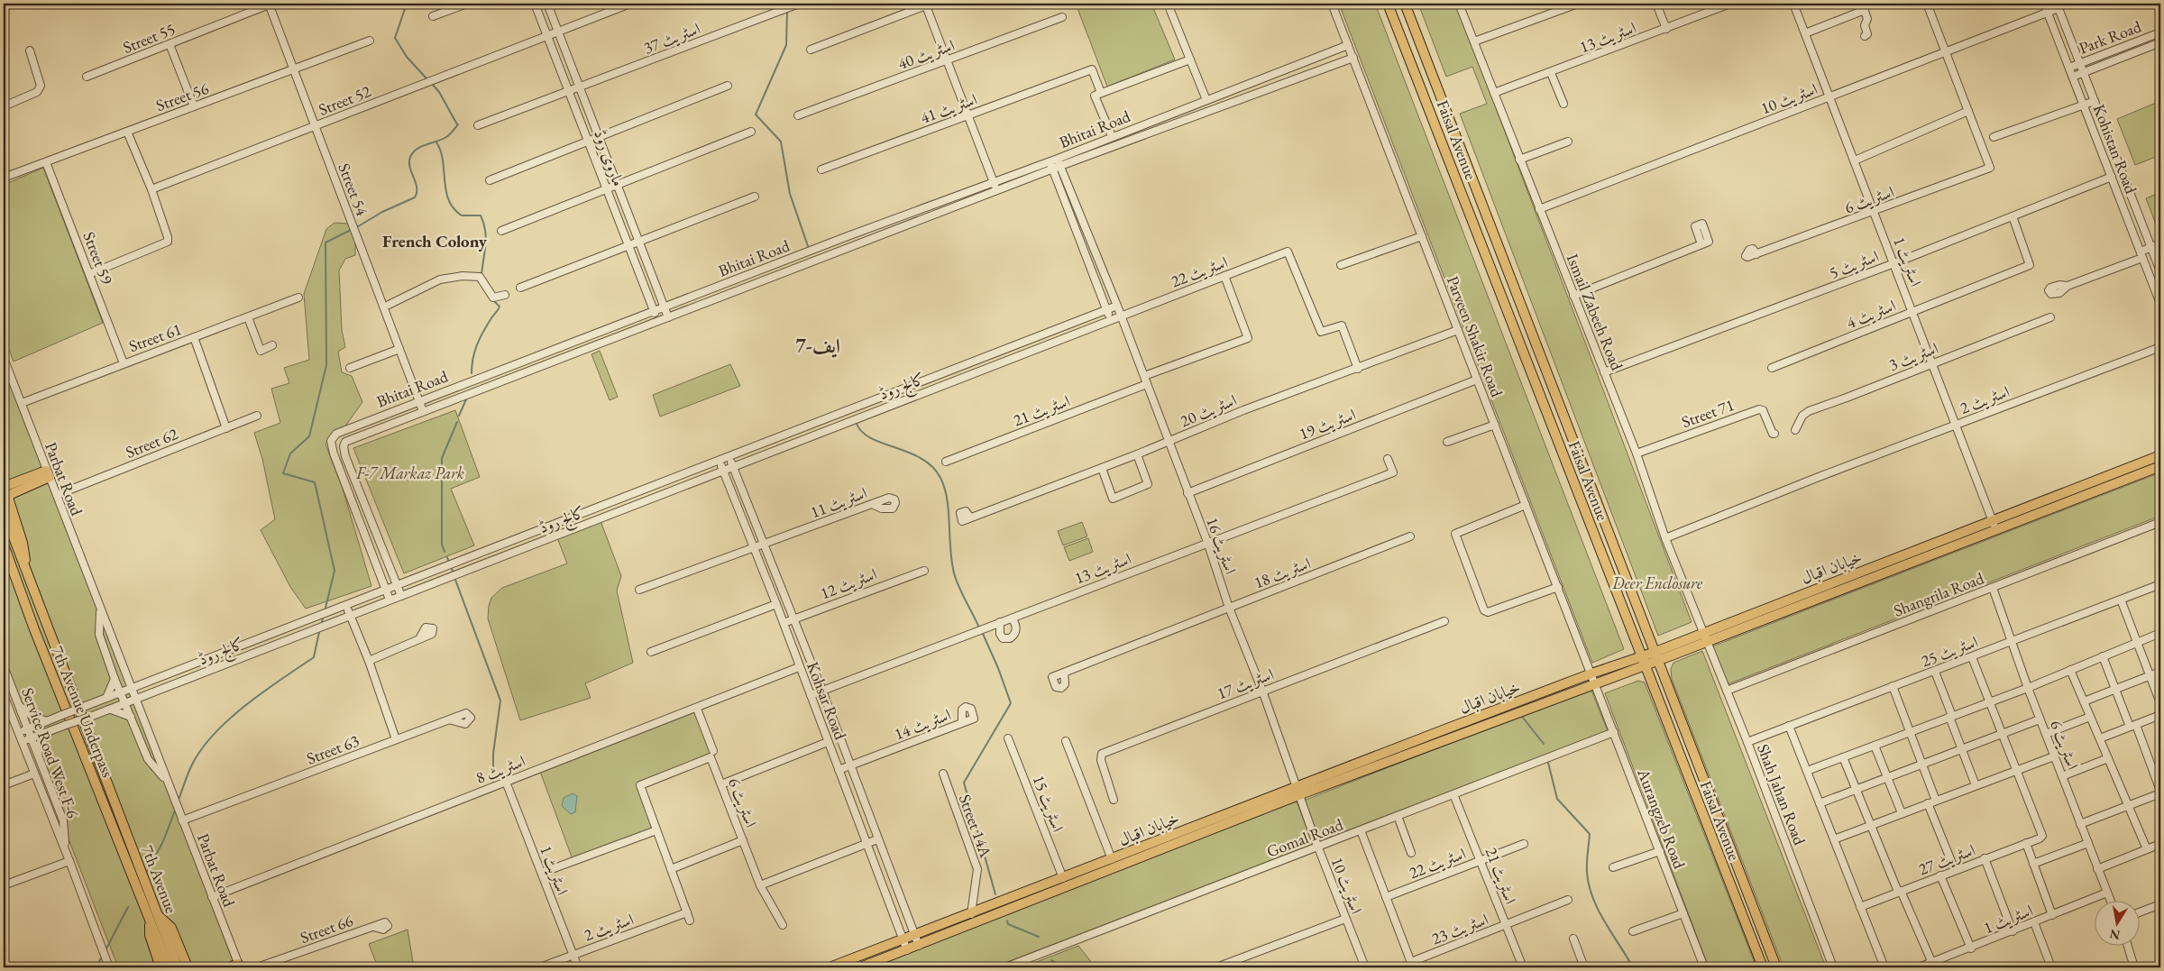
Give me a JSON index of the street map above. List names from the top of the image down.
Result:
{
  "streets": {
    "main road": [
      "Faisal Avenue",
      "خیابان اقبال",
      "7th Avenue Underpass",
      "7th Avenue"
    ],
    "street": [
      "اسٹریٹ 13",
      "Park Road",
      "Street 55",
      "اسٹریٹ 37",
      "اسٹریٹ 40",
      "Street 56",
      "اسٹریٹ 10",
      "Street 52",
      "اسٹریٹ 41",
      "Bhitai Road",
      "Kohistan Road",
      "ماروی روڈ",
      "Street 54",
      "اسٹریٹ 6",
      "Street 59",
      "اسٹریٹ 1",
      "اسٹریٹ 5",
      "اسٹریٹ 22",
      "Ismail Zabeeh Road",
      "اسٹریٹ 4",
      "Parveen Shakir Road",
      "Street 61",
      "اسٹریٹ 3",
      "کالج روڈ",
      "اسٹریٹ 2",
      "اسٹریٹ 21",
      "اسٹریٹ 20",
      "Street 71",
      "اسٹریٹ 19",
      "Street 62",
      "Parbat Road",
      "اسٹریٹ 11",
      "اسٹریٹ 16",
      "اسٹریٹ 18",
      "اسٹریٹ 12",
      "Shangrila Road",
      "اسٹریٹ 25",
      "اسٹریٹ 17",
      "Kohsar Road",
      "اسٹریٹ 14",
      "Street 63",
      "Service Road West F-6",
      "اسٹریٹ 8",
      "Shah Jahan Road",
      "اسٹریٹ 15",
      "Aurangzeb Road",
      "Street 14A",
      "Gomal Road",
      "اسٹریٹ 27",
      "Street 66",
      "اسٹریٹ 23"
    ]
  },
  "crossings": [
    ["اسٹریٹ 13", "Ismail Zabeeh Road"],
    ["اسٹریٹ 13", "اسٹریٹ 16"],
    ["اسٹریٹ 13", "Kohsar Road"],
    ["Park Road", "Kohistan Road"],
    ["Street 55", "Street 54"],
    ["اسٹریٹ 37", "ماروی روڈ"],
    ["Street 56", "Street 54"],
    ["Street 56", "Street 59"],
    ["اسٹریٹ 10", "Kohistan Road"],
    ["اسٹریٹ 10", "اسٹریٹ 1"],
    ["اسٹریٹ 10", "Ismail Zabeeh Road"],
    ["اسٹریٹ 10", "اسٹریٹ 16"],
    ["اسٹریٹ 10", "خیابان اقبال"],
    ["اسٹریٹ 10", "Gomal Road"],
    ["Street 52", "ماروی روڈ"],
    ["Street 52", "Street 54"],
    ["Bhitai Road", "ماروی روڈ"],
    ["Bhitai Road", "Street 54"],
    ["Bhitai Road", "Parveen Shakir Road"],
    ["Faisal Avenue", "خیابان اقبال"],
    ["Kohistan Road", "اسٹریٹ 5"],
    ["اسٹریٹ 6", "اسٹریٹ 1"],
    ["اسٹریٹ 6", "Shangrila Road"],
    ["اسٹریٹ 6", "اسٹریٹ 25"],
    ["Street 59", "Street 61"],
    ["اسٹریٹ 1", "اسٹریٹ 5"],
    ["اسٹریٹ 1", "اسٹریٹ 4"],
    ["اسٹریٹ 1", "اسٹریٹ 3"],
    ["اسٹریٹ 1", "اسٹریٹ 2"],
    ["اسٹریٹ 1", "خیابان اقبال"],
    ["اسٹریٹ 1", "اسٹریٹ 8"],
    ["اسٹریٹ 5", "Ismail Zabeeh Road"],
    ["اسٹریٹ 5", "اسٹریٹ 4"],
    ["اسٹریٹ 22", "کالج روڈ"],
    ["اسٹریٹ 22", "اسٹریٹ 21"],
    ["اسٹریٹ 22", "اسٹریٹ 20"],
    ["اسٹریٹ 22", "اسٹریٹ 16"],
    ["Ismail Zabeeh Road", "اسٹریٹ 2"],
    ["Ismail Zabeeh Road", "Street 71"],
    ["Ismail Zabeeh Road", "خیابان اقبال"],
    ["Ismail Zabeeh Road", "Shah Jahan Road"],
    ["Parveen Shakir Road", "اسٹریٹ 20"],
    ["Parveen Shakir Road", "اسٹریٹ 19"],
    ["Parveen Shakir Road", "خیابان اقبال"],
    ["Parveen Shakir Road", "Aurangzeb Road"],
    ["Street 61", "Parbat Road"],
    ["کالج روڈ", "Parbat Road"],
    ["کالج روڈ", "اسٹریٹ 16"],
    ["کالج روڈ", "Kohsar Road"],
    ["کالج روڈ", "Service Road West F-6"],
    ["اسٹریٹ 21", "اسٹریٹ 16"],
    ["اسٹریٹ 21", "Gomal Road"],
    ["اسٹریٹ 21", "اسٹریٹ 23"],
    ["اسٹریٹ 20", "اسٹریٹ 16"],
    ["اسٹریٹ 19", "اسٹریٹ 16"],
    ["Street 62", "Parbat Road"],
    ["Parbat Road", "Street 63"],
    ["Parbat Road", "اسٹریٹ 8"],
    ["اسٹریٹ 11", "Kohsar Road"],
    ["اسٹریٹ 16", "خیابان اقبال"],
    ["اسٹریٹ 16", "اسٹریٹ 18"],
    ["اسٹریٹ 16", "اسٹریٹ 17"],
    ["خیابان اقبال", "Kohsar Road"],
    ["خیابان اقبال", "Shah Jahan Road"],
    ["خیابان اقبال", "اسٹریٹ 15"],
    ["خیابان اقبال", "Aurangzeb Road"],
    ["خیابان اقبال", "Street 14A"],
    ["اسٹریٹ 12", "Kohsar Road"],
    ["Shangrila Road", "Shah Jahan Road"],
    ["اسٹریٹ 25", "Shah Jahan Road"],
    ["Kohsar Road", "اسٹریٹ 14"],
    ["Kohsar Road", "اسٹریٹ 8"],
    ["7th Avenue Underpass", "7th Avenue"],
    ["Aurangzeb Road", "Gomal Road"]
  ],
  "districts": ["French Colony", "ایف-7"],
  "parks": ["F-7 Markaz Park", "Deer Enclosure"],
  "north": "bottom"
}
